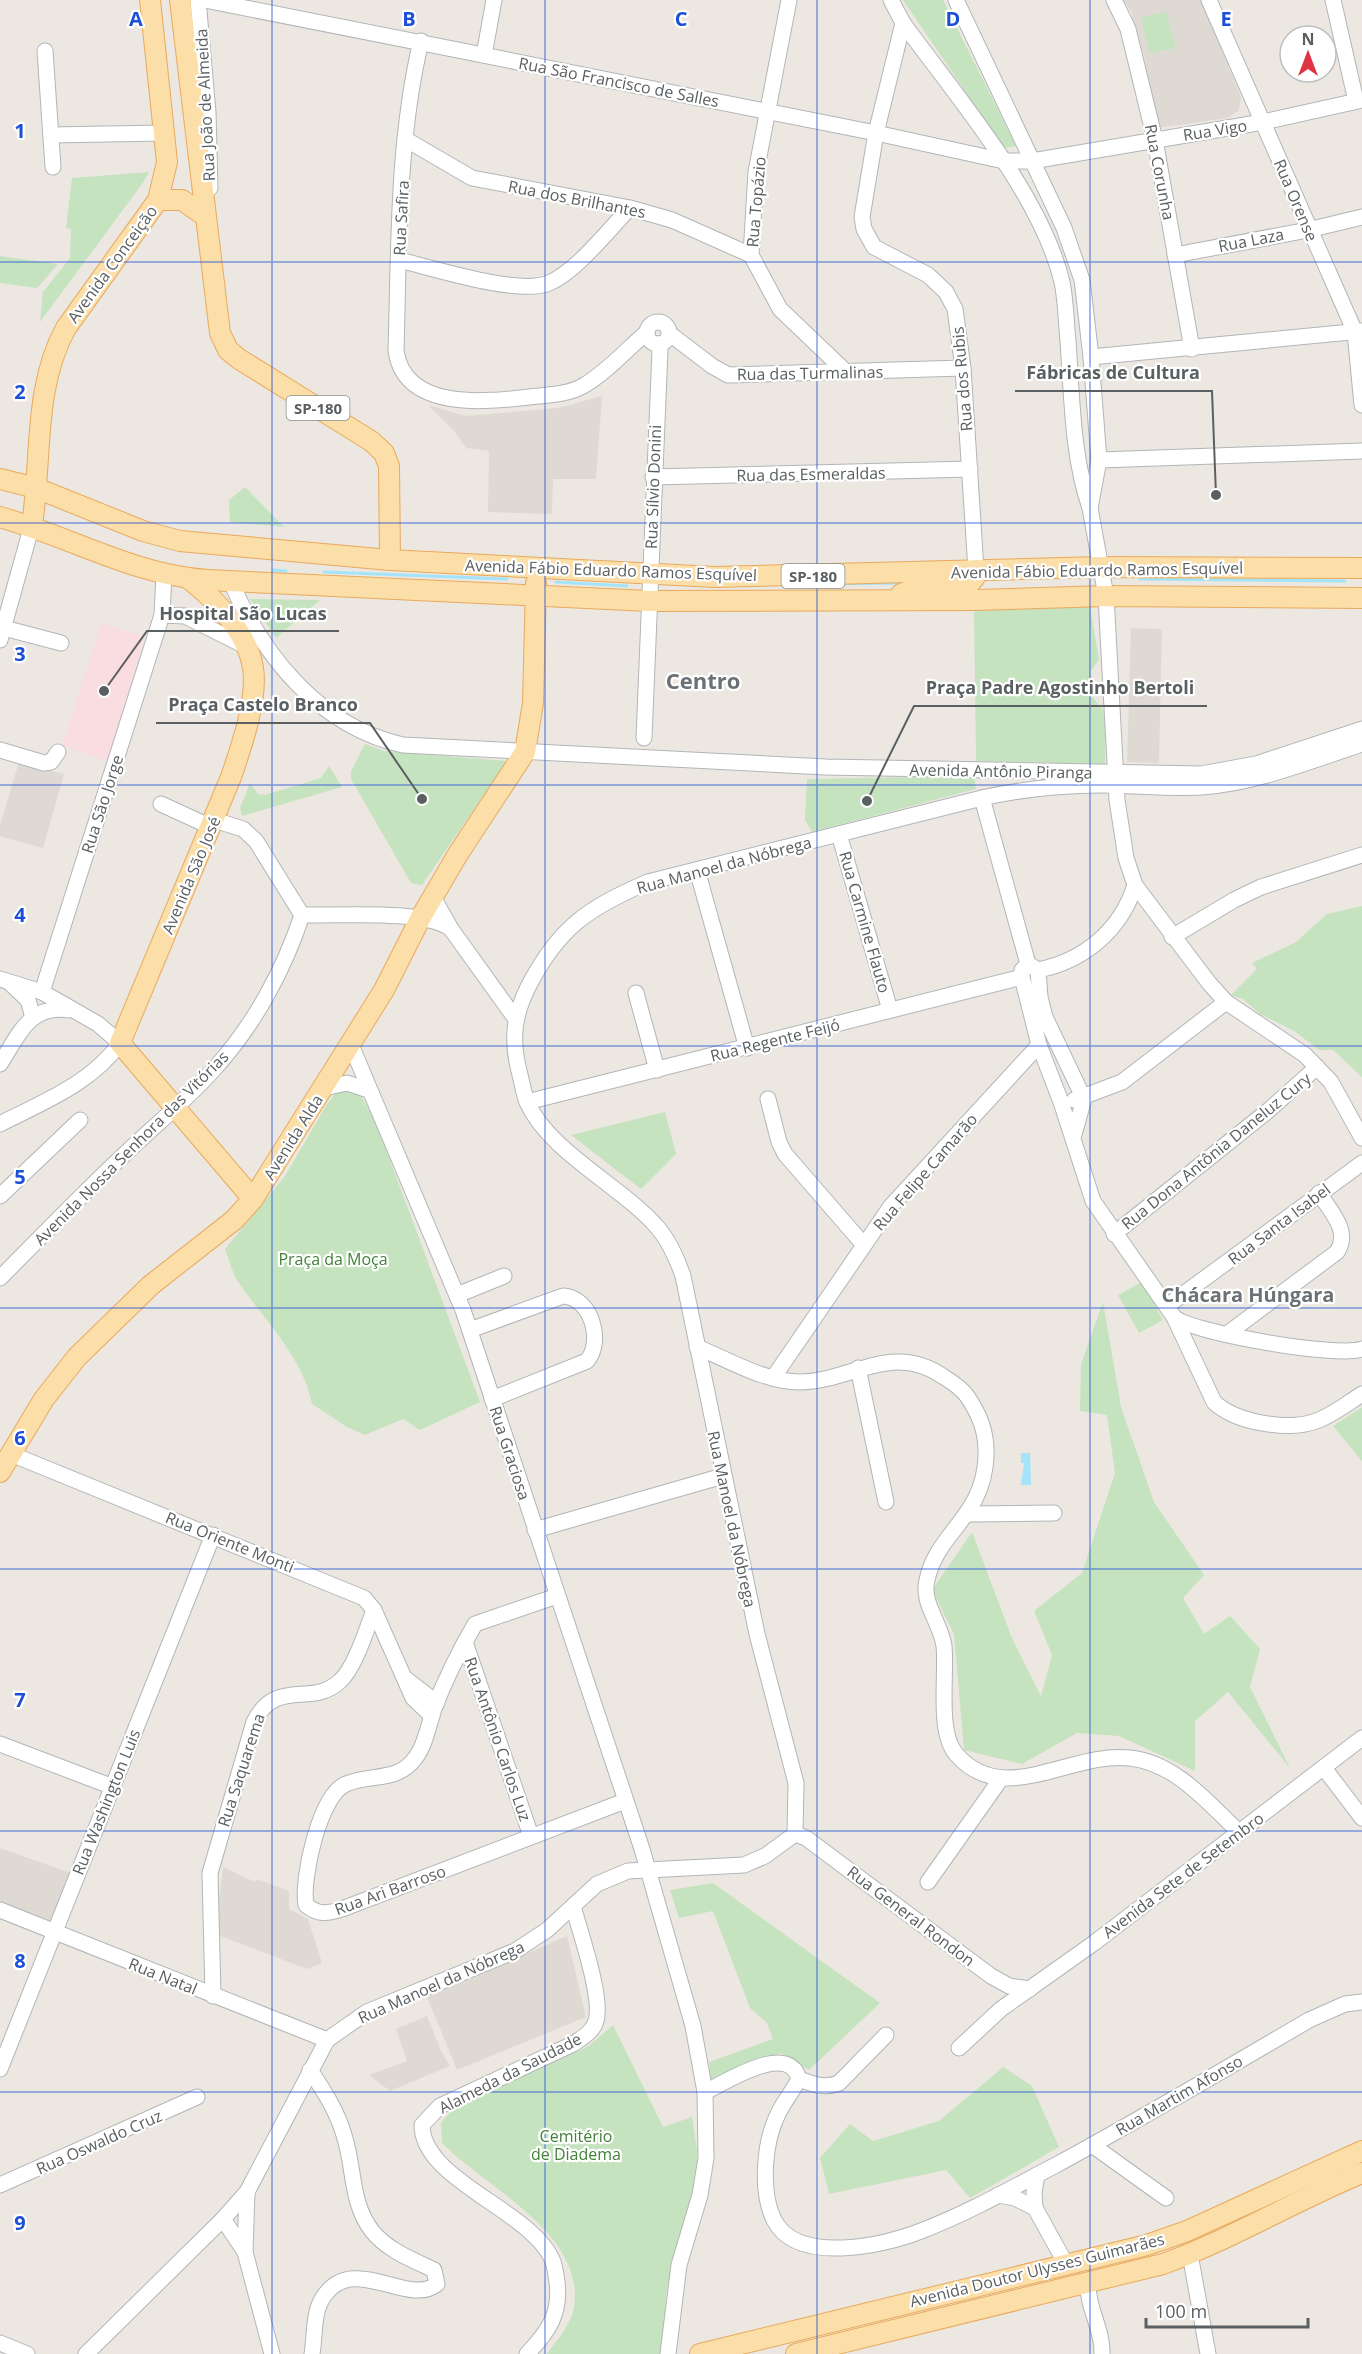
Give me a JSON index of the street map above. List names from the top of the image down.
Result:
{
  "streets": {
    "main road": [
      "Avenida Conceição",
      "SP-180",
      "Avenida Fábio Eduardo Ramos Esquível",
      "Avenida São José",
      "Avenida Alda",
      "Avenida Doutor Ulysses Guimarães"
    ],
    "street": [
      "Rua São Francisco de Salles",
      "Rua João de Almeida",
      "Rua Vigo",
      "Rua Corunha",
      "Rua dos Brilhantes",
      "Rua Orense",
      "Rua Topázio",
      "Rua Safira",
      "Rua Laza",
      "Rua das Turmalinas",
      "Rua dos Rubis",
      "Rua das Esmeraldas",
      "Rua Sílvio Donini",
      "Avenida Antônio Piranga",
      "Rua São Jorge",
      "Rua Manoel da Nóbrega",
      "Rua Carmine Flauto",
      "Rua Regente Feijó",
      "Avenida Nossa Senhora das Vitórias",
      "Rua Dona Antônia Daneluz Cury",
      "Rua Felipe Camarão",
      "Rua Santa Isabel",
      "Rua Graciosa",
      "Rua Oriente Monti",
      "Rua Antônio Carlos Luz",
      "Rua Saquarema",
      "Rua Washington Luis",
      "Avenida Sete de Setembro",
      "Rua Ari Barroso",
      "Rua General Rondon",
      "Rua Natal",
      "Alameda da Saudade",
      "Rua Martim Afonso",
      "Rua Oswaldo Cruz"
    ]
  },
  "crossings": [
    ["Rua São Francisco de Salles", "Rua Vigo"],
    ["Rua São Francisco de Salles", "Rua Topázio"],
    ["Rua São Francisco de Salles", "Rua Safira"],
    ["Rua São Francisco de Salles", "Rua dos Rubis"],
    ["Rua João de Almeida", "SP-180"],
    ["Rua Vigo", "Rua Corunha"],
    ["Rua Vigo", "Rua Orense"],
    ["Rua Corunha", "Rua Laza"],
    ["Rua dos Brilhantes", "Rua Topázio"],
    ["Rua dos Brilhantes", "Rua Safira"],
    ["Rua Orense", "Rua Laza"],
    ["Rua Topázio", "Rua das Turmalinas"],
    ["Rua Safira", "Rua das Turmalinas"],
    ["Rua Safira", "Rua Sílvio Donini"],
    ["Avenida Conceição", "SP-180"],
    ["Avenida Conceição", "Avenida Fábio Eduardo Ramos Esquível"],
    ["Rua das Turmalinas", "Rua dos Rubis"],
    ["Rua das Turmalinas", "Rua Sílvio Donini"],
    ["Rua dos Rubis", "Rua das Esmeraldas"],
    ["Rua dos Rubis", "Avenida Fábio Eduardo Ramos Esquível"],
    ["SP-180", "Avenida Fábio Eduardo Ramos Esquível"],
    ["SP-180", "Avenida Antônio Piranga"],
    ["SP-180", "Rua São Jorge"],
    ["SP-180", "Avenida São José"],
    ["Rua das Esmeraldas", "Rua Sílvio Donini"],
    ["Rua Sílvio Donini", "Avenida Fábio Eduardo Ramos Esquível"],
    ["Avenida Fábio Eduardo Ramos Esquível", "Avenida Antônio Piranga"],
    ["Avenida Antônio Piranga", "Rua Manoel da Nóbrega"],
    ["Avenida Antônio Piranga", "Avenida Alda"],
    ["Rua Manoel da Nóbrega", "Rua Carmine Flauto"],
    ["Rua Manoel da Nóbrega", "Rua Regente Feijó"],
    ["Rua Manoel da Nóbrega", "Rua Graciosa"],
    ["Rua Manoel da Nóbrega", "Rua General Rondon"],
    ["Rua Manoel da Nóbrega", "Rua Natal"],
    ["Rua Manoel da Nóbrega", "Alameda da Saudade"],
    ["Rua Carmine Flauto", "Rua Regente Feijó"],
    ["Avenida Alda", "Rua Graciosa"],
    ["Avenida Alda", "Rua Oriente Monti"],
    ["Rua Graciosa", "Rua Ari Barroso"],
    ["Rua Oriente Monti", "Rua Saquarema"],
    ["Rua Oriente Monti", "Rua Washington Luis"],
    ["Rua Oriente Monti", "Rua Ari Barroso"],
    ["Rua Antônio Carlos Luz", "Rua Ari Barroso"],
    ["Rua Saquarema", "Rua Natal"],
    ["Rua Washington Luis", "Rua Natal"],
    ["Avenida Sete de Setembro", "Rua General Rondon"]
  ],
  "districts": ["Centro", "Chácara Húngara"],
  "parks": ["Praça da Moça", "Cemitério de Diadema"],
  "places": [
    "Fábricas de Cultura",
    "Hospital São Lucas",
    "Praça Castelo Branco",
    "Praça Padre Agostinho Bertoli"
  ],
  "scale_bar": "100 m",
  "north": "top",
  "grid": {
    "columns": [
      "A",
      "B",
      "C",
      "D",
      "E"
    ],
    "rows": [
      "1",
      "2",
      "3",
      "4",
      "5",
      "6",
      "7",
      "8",
      "9"
    ]
  }
}
